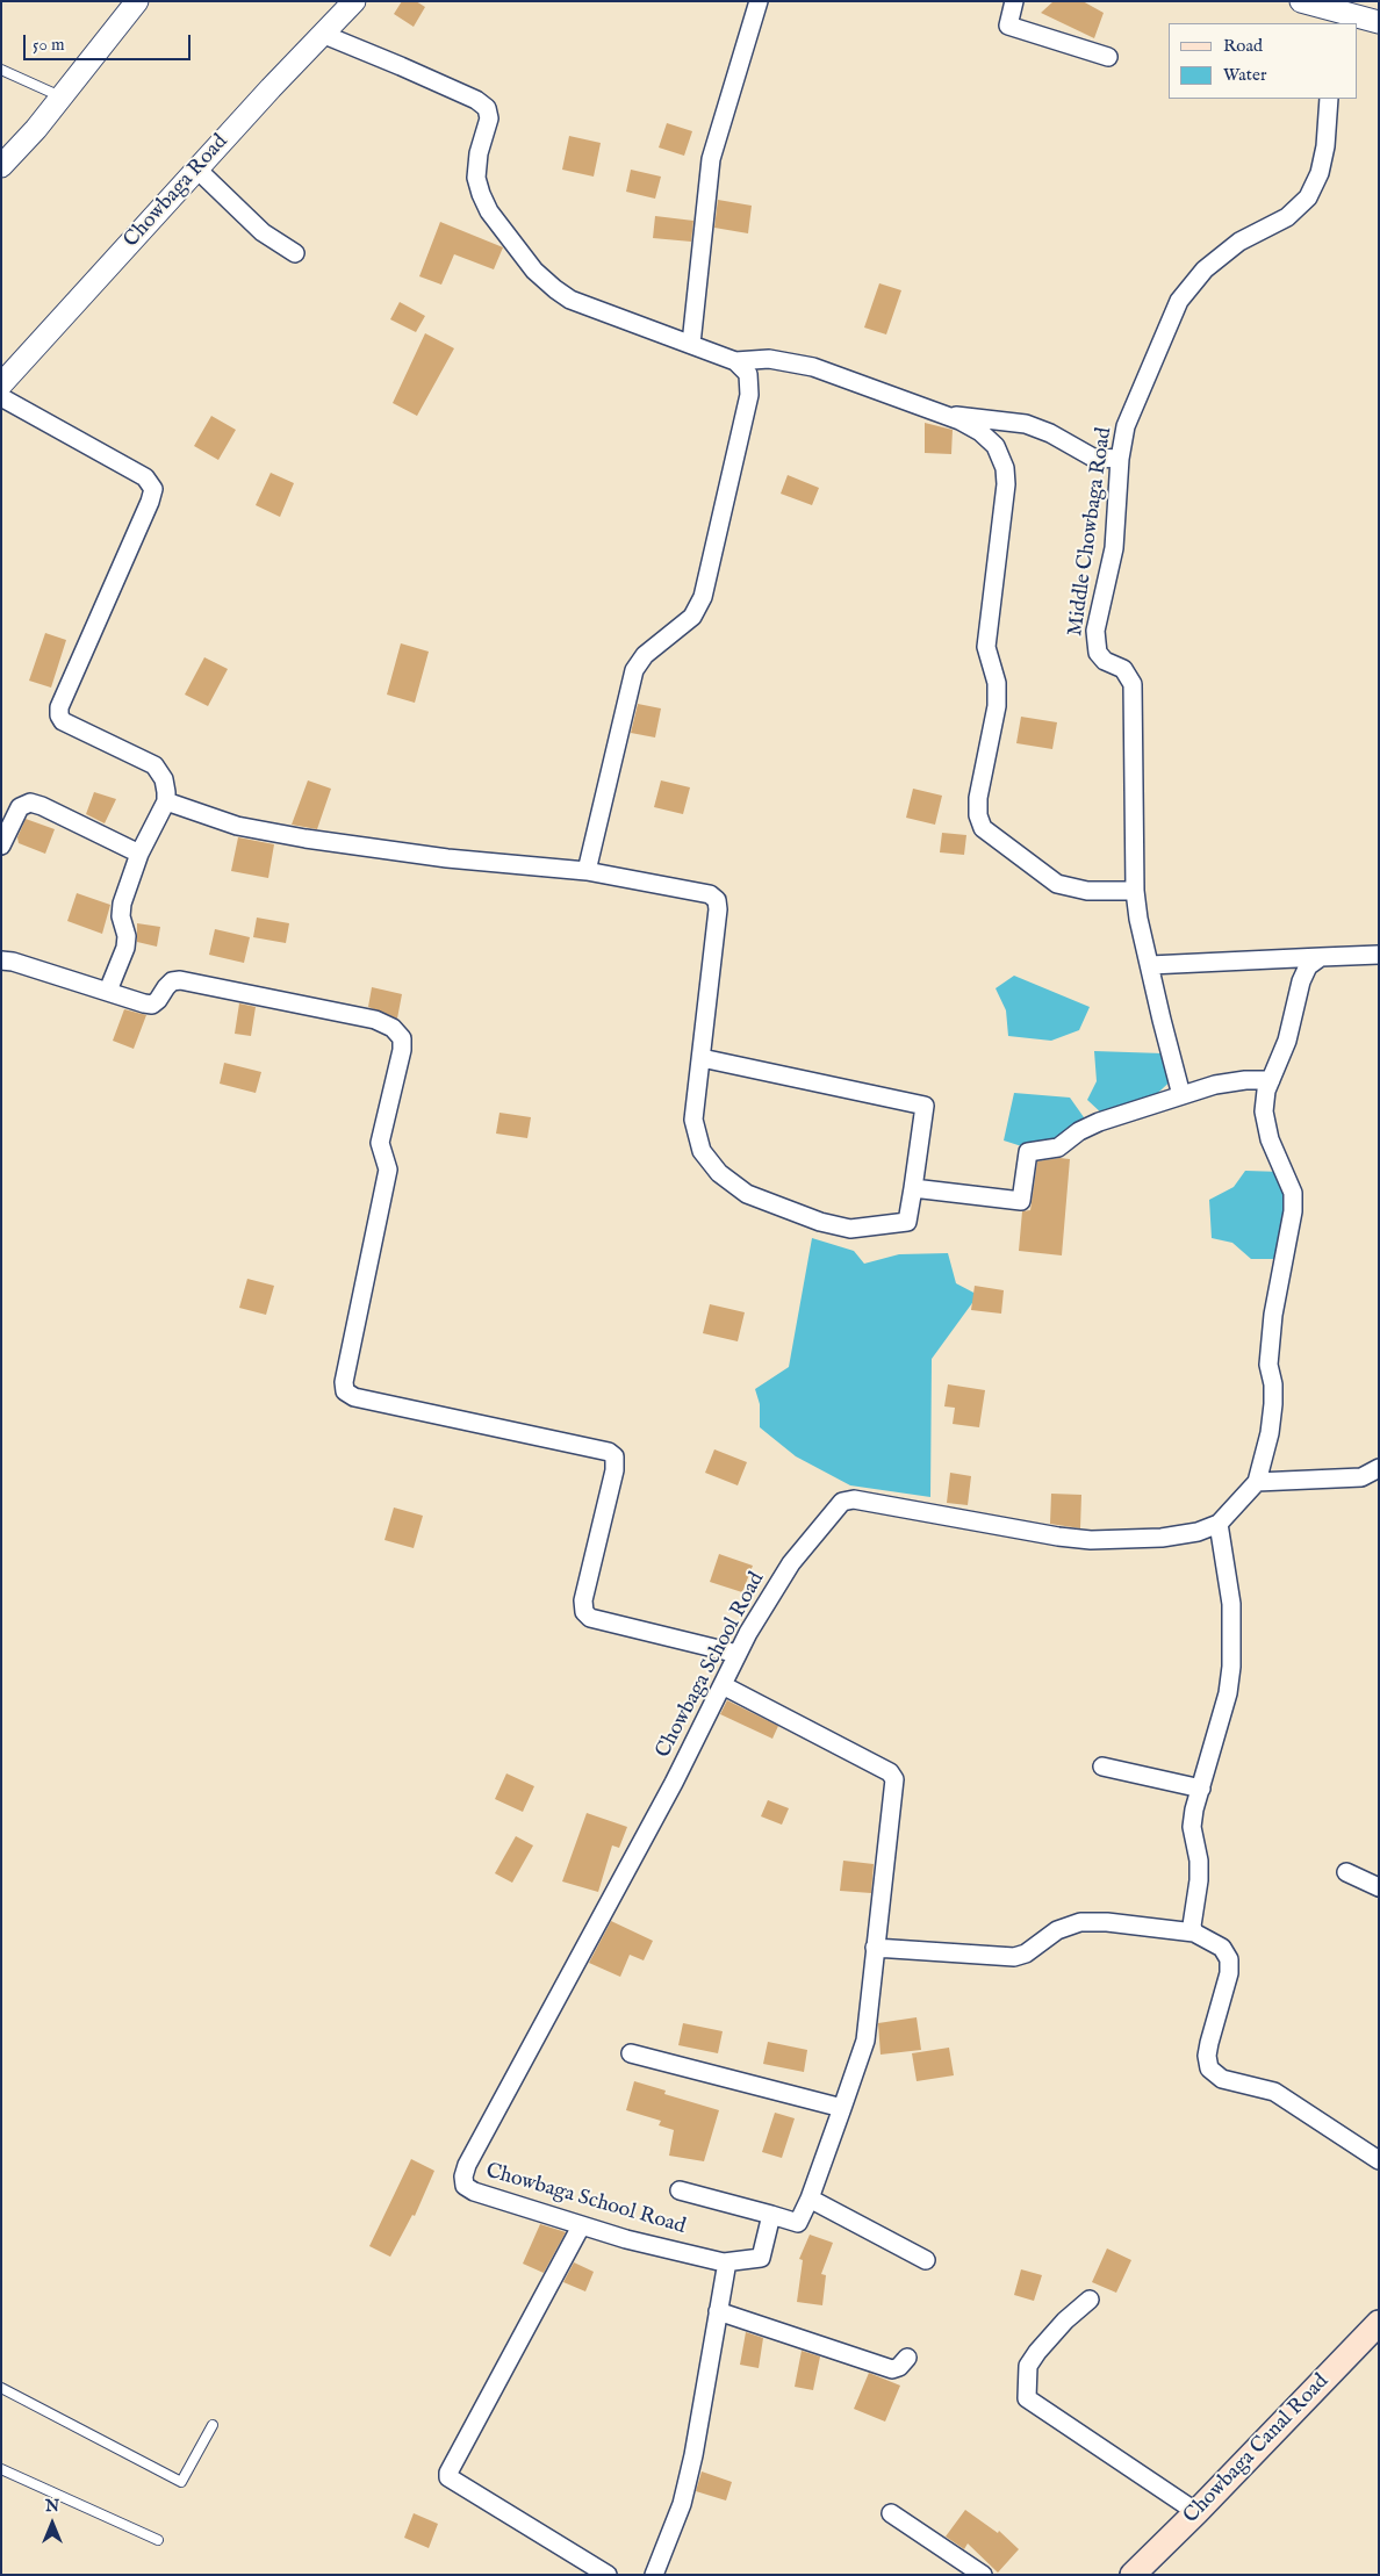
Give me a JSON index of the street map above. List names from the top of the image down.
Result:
{
  "streets": {
    "main road": ["Chowbaga Canal Road"],
    "street": ["Chowbaga Road", "Middle Chowbaga Road", "Chowbaga School Road"]
  },
  "legend": ["Road", "Water"],
  "scale_bar": "50 m",
  "north": "top"
}
